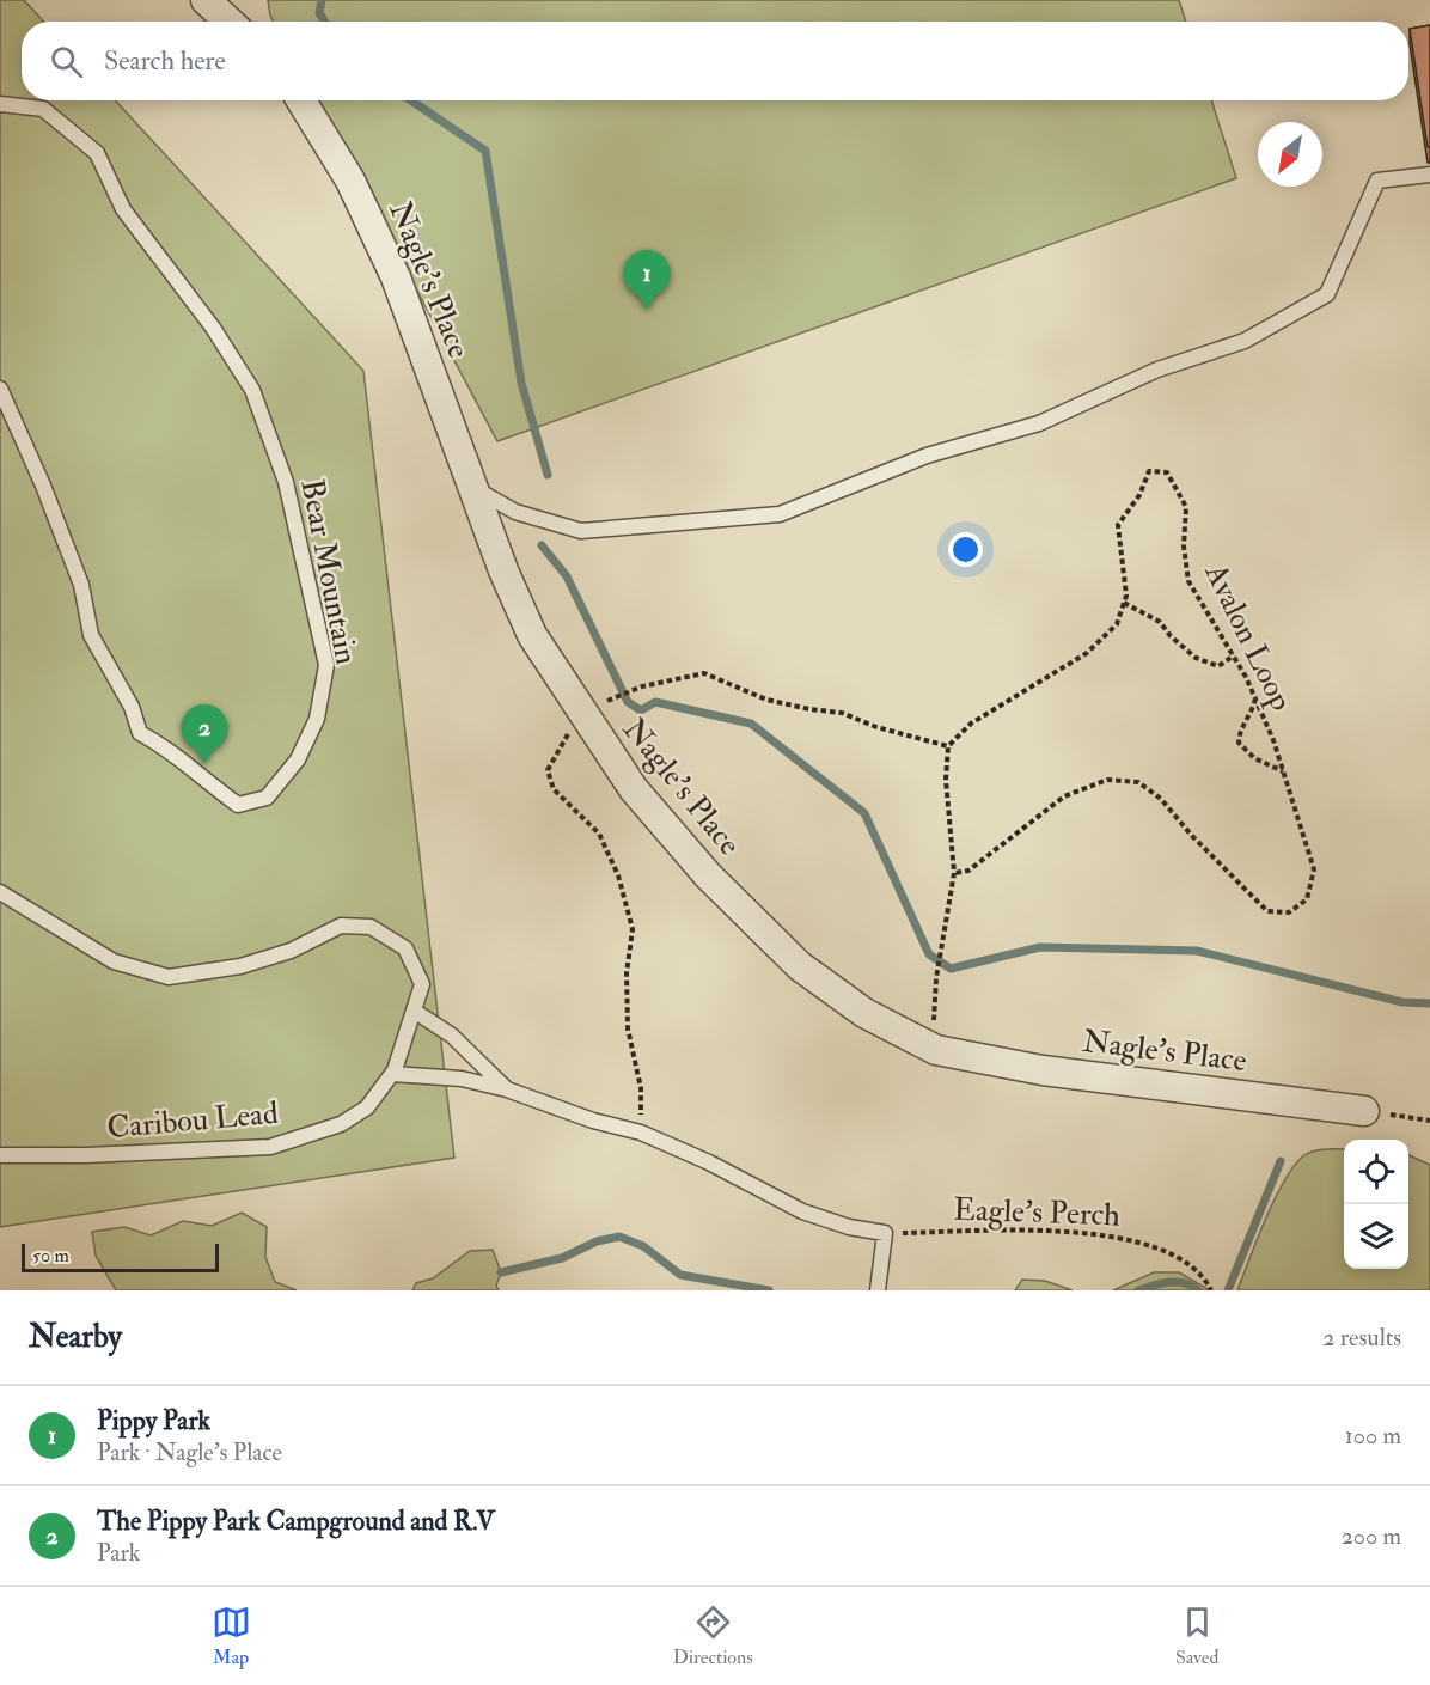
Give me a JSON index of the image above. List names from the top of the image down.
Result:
{
  "streets": {
    "street": ["Nagle's Place"],
    "lane": ["Bear Mountain", "Caribou Lead"],
    "path": ["Avalon Loop", "Eagle's Perch"]
  },
  "scale_bar": "50 m",
  "north": "bottom left",
  "page": {
    "search": "Search here",
    "pins": ["1", "2"],
    "scale": "50 m",
    "heading": ["Nearby", "2 results"],
    "list": [
      {
        "mark": "1",
        "name": "Pippy Park",
        "note": "Park · Nagle's Place",
        "value": "100 m"
      },
      {
        "mark": "2",
        "name": "The Pippy Park Campground and R.V",
        "note": "Park",
        "value": "200 m"
      }
    ],
    "nav": ["Map", "Directions", "Saved"]
  }
}
